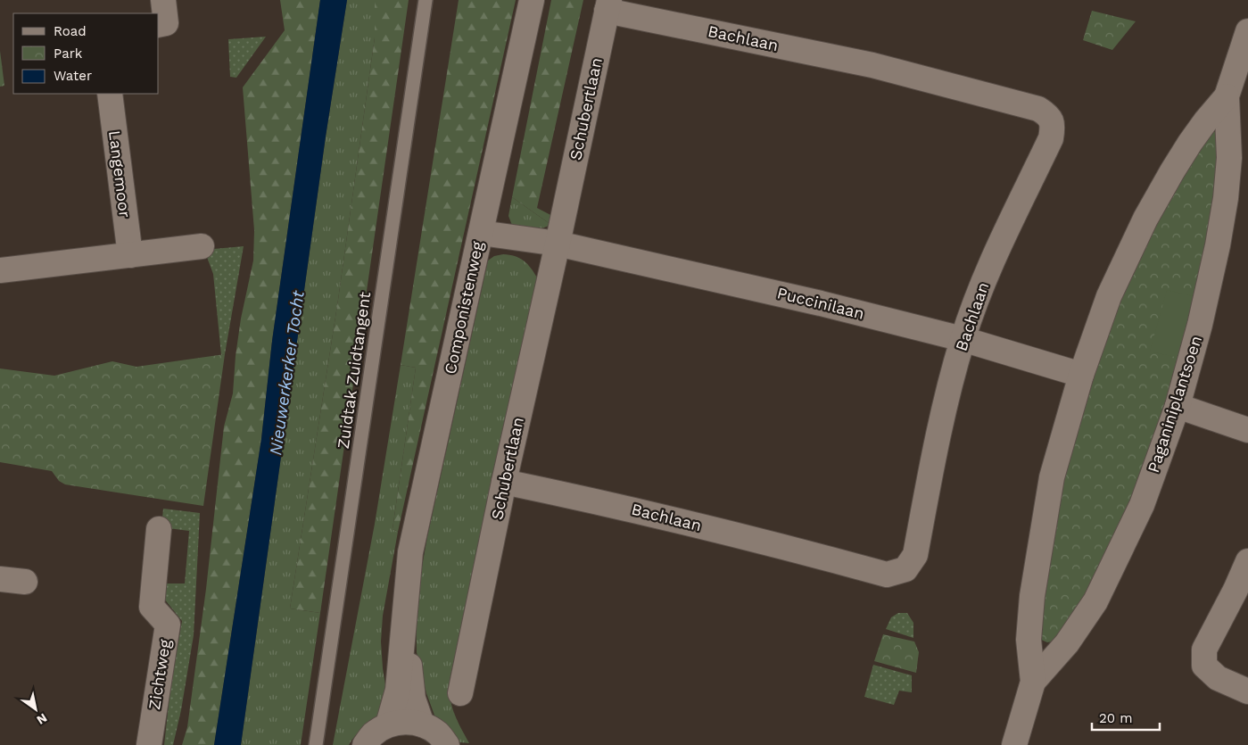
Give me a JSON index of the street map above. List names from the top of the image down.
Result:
{
  "streets": {
    "street": [
      "Bachlaan",
      "Schubertlaan",
      "Langemoor",
      "Puccinilaan",
      "Componistenweg",
      "Paganiniplantsoen",
      "Zichtweg"
    ],
    "lane": ["Zuidtak Zuidtangent"]
  },
  "crossings": [
    ["Bachlaan", "Schubertlaan"],
    ["Bachlaan", "Puccinilaan"],
    ["Schubertlaan", "Puccinilaan"],
    ["Puccinilaan", "Paganiniplantsoen"]
  ],
  "water": ["Nieuwerkerker Tocht"],
  "legend": ["Road", "Park", "Water"],
  "scale_bar": "20 m",
  "north": "bottom right"
}
